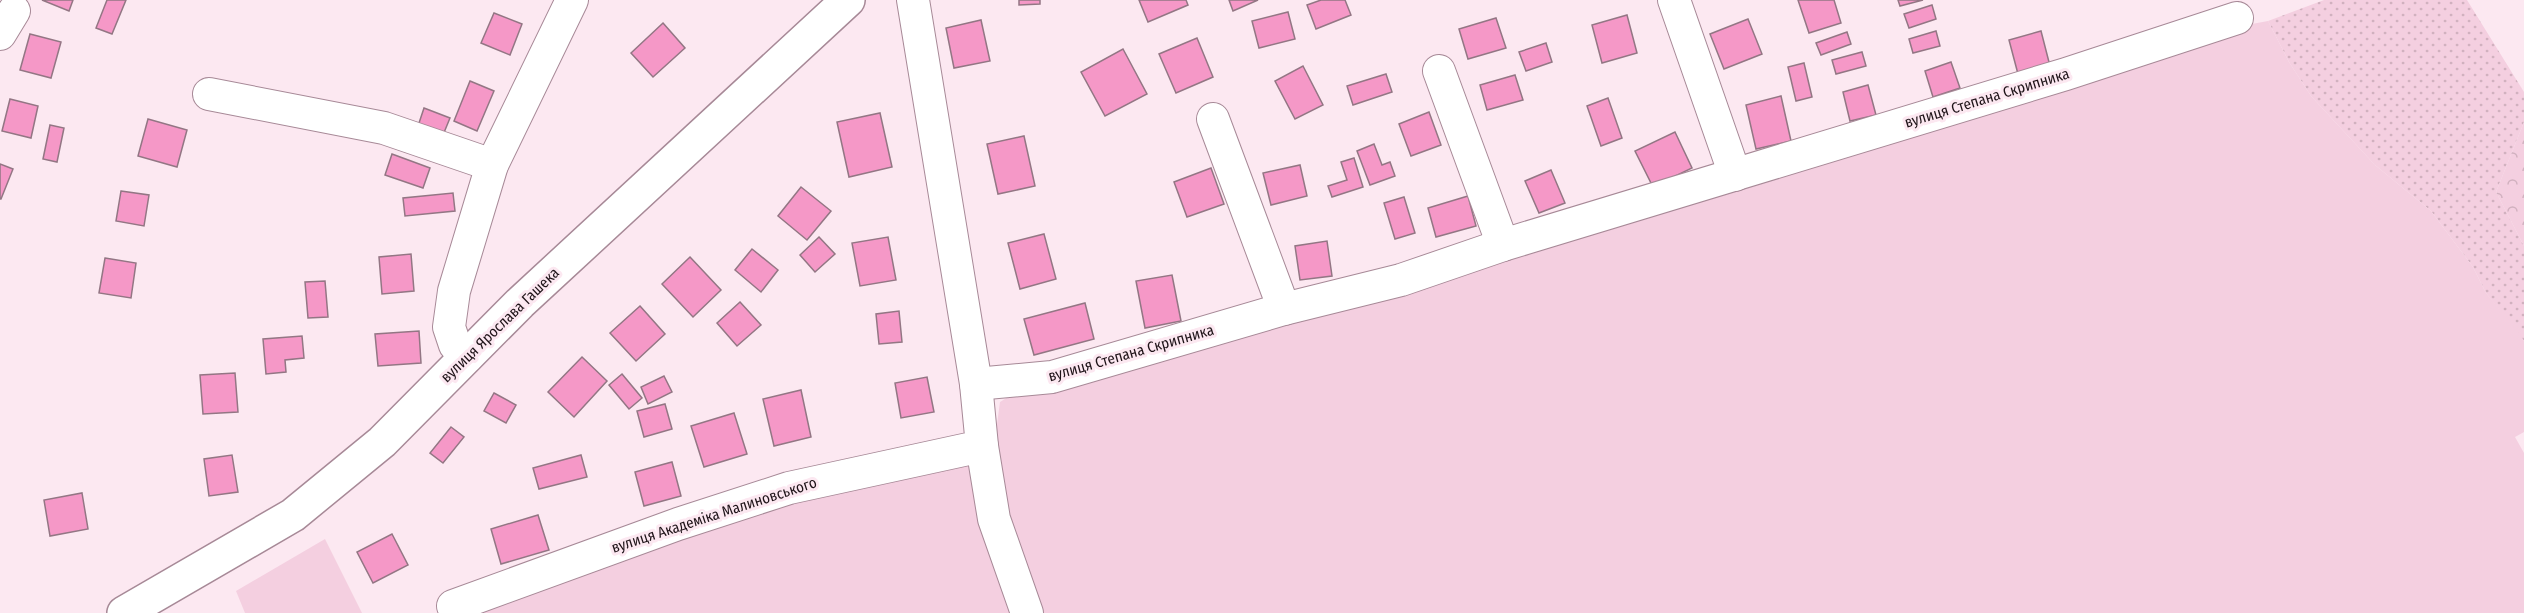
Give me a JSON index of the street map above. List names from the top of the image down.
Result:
{
  "streets": {
    "main road": ["вулиця Ярослава Гашека"],
    "street": ["вулиця Степана Скрипника", "вулиця Академіка Малиновського"]
  }
}
